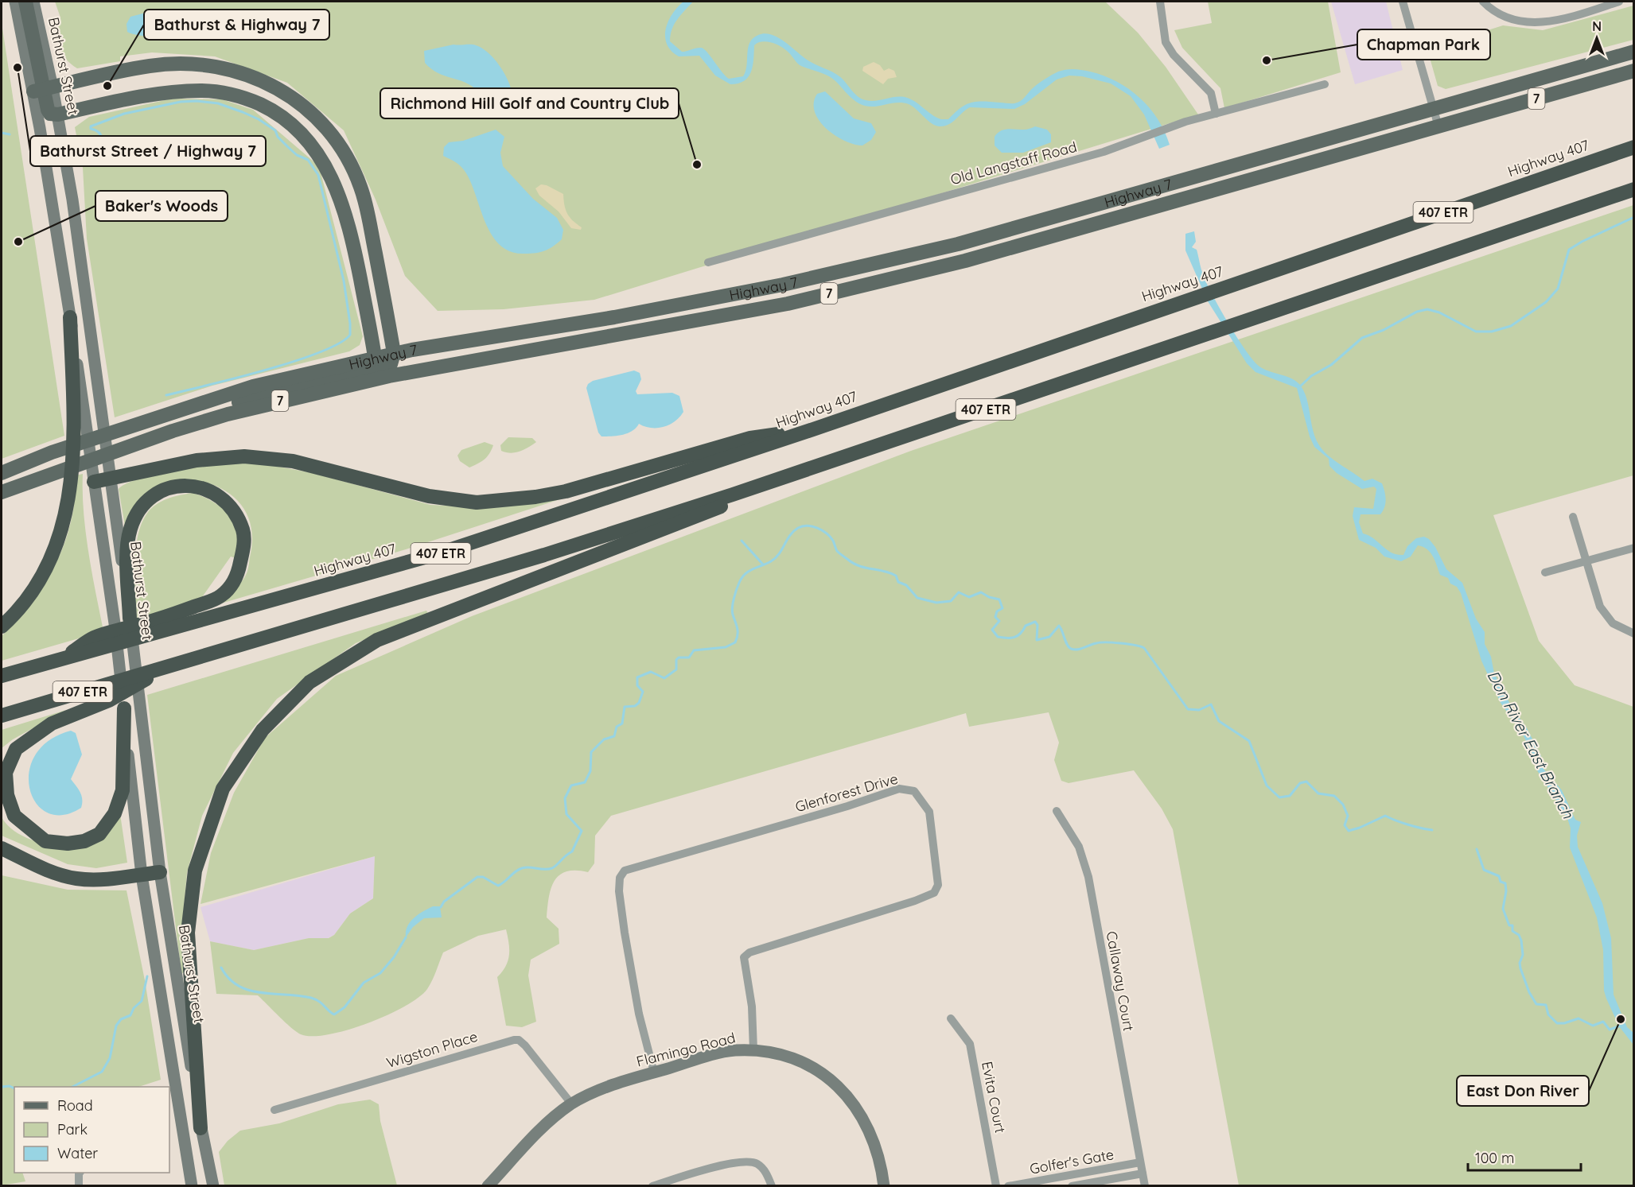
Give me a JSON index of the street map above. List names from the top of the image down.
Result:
{
  "streets": {
    "highway": ["Highway 407", "407 ETR"],
    "main road": [
      "Bathurst Street",
      "7",
      "Highway 7",
      "Flamingo Road"
    ],
    "street": [
      "Old Langstaff Road",
      "Glenforest Drive",
      "Callaway Court",
      "Wigston Place",
      "Evita Court",
      "Golfer's Gate"
    ]
  },
  "crossings": [
    ["Glenforest Drive", "Flamingo Road"],
    ["Callaway Court", "Golfer's Gate"],
    ["Wigston Place", "Flamingo Road"]
  ],
  "water": ["Don River East Branch"],
  "places": [
    "Chapman Park",
    "Bathurst Street / Highway 7",
    "Bathurst & Highway 7",
    "Richmond Hill Golf and Country Club",
    "Baker's Woods",
    "East Don River"
  ],
  "legend": ["Road", "Park", "Water"],
  "scale_bar": "100 m",
  "north": "top"
}
